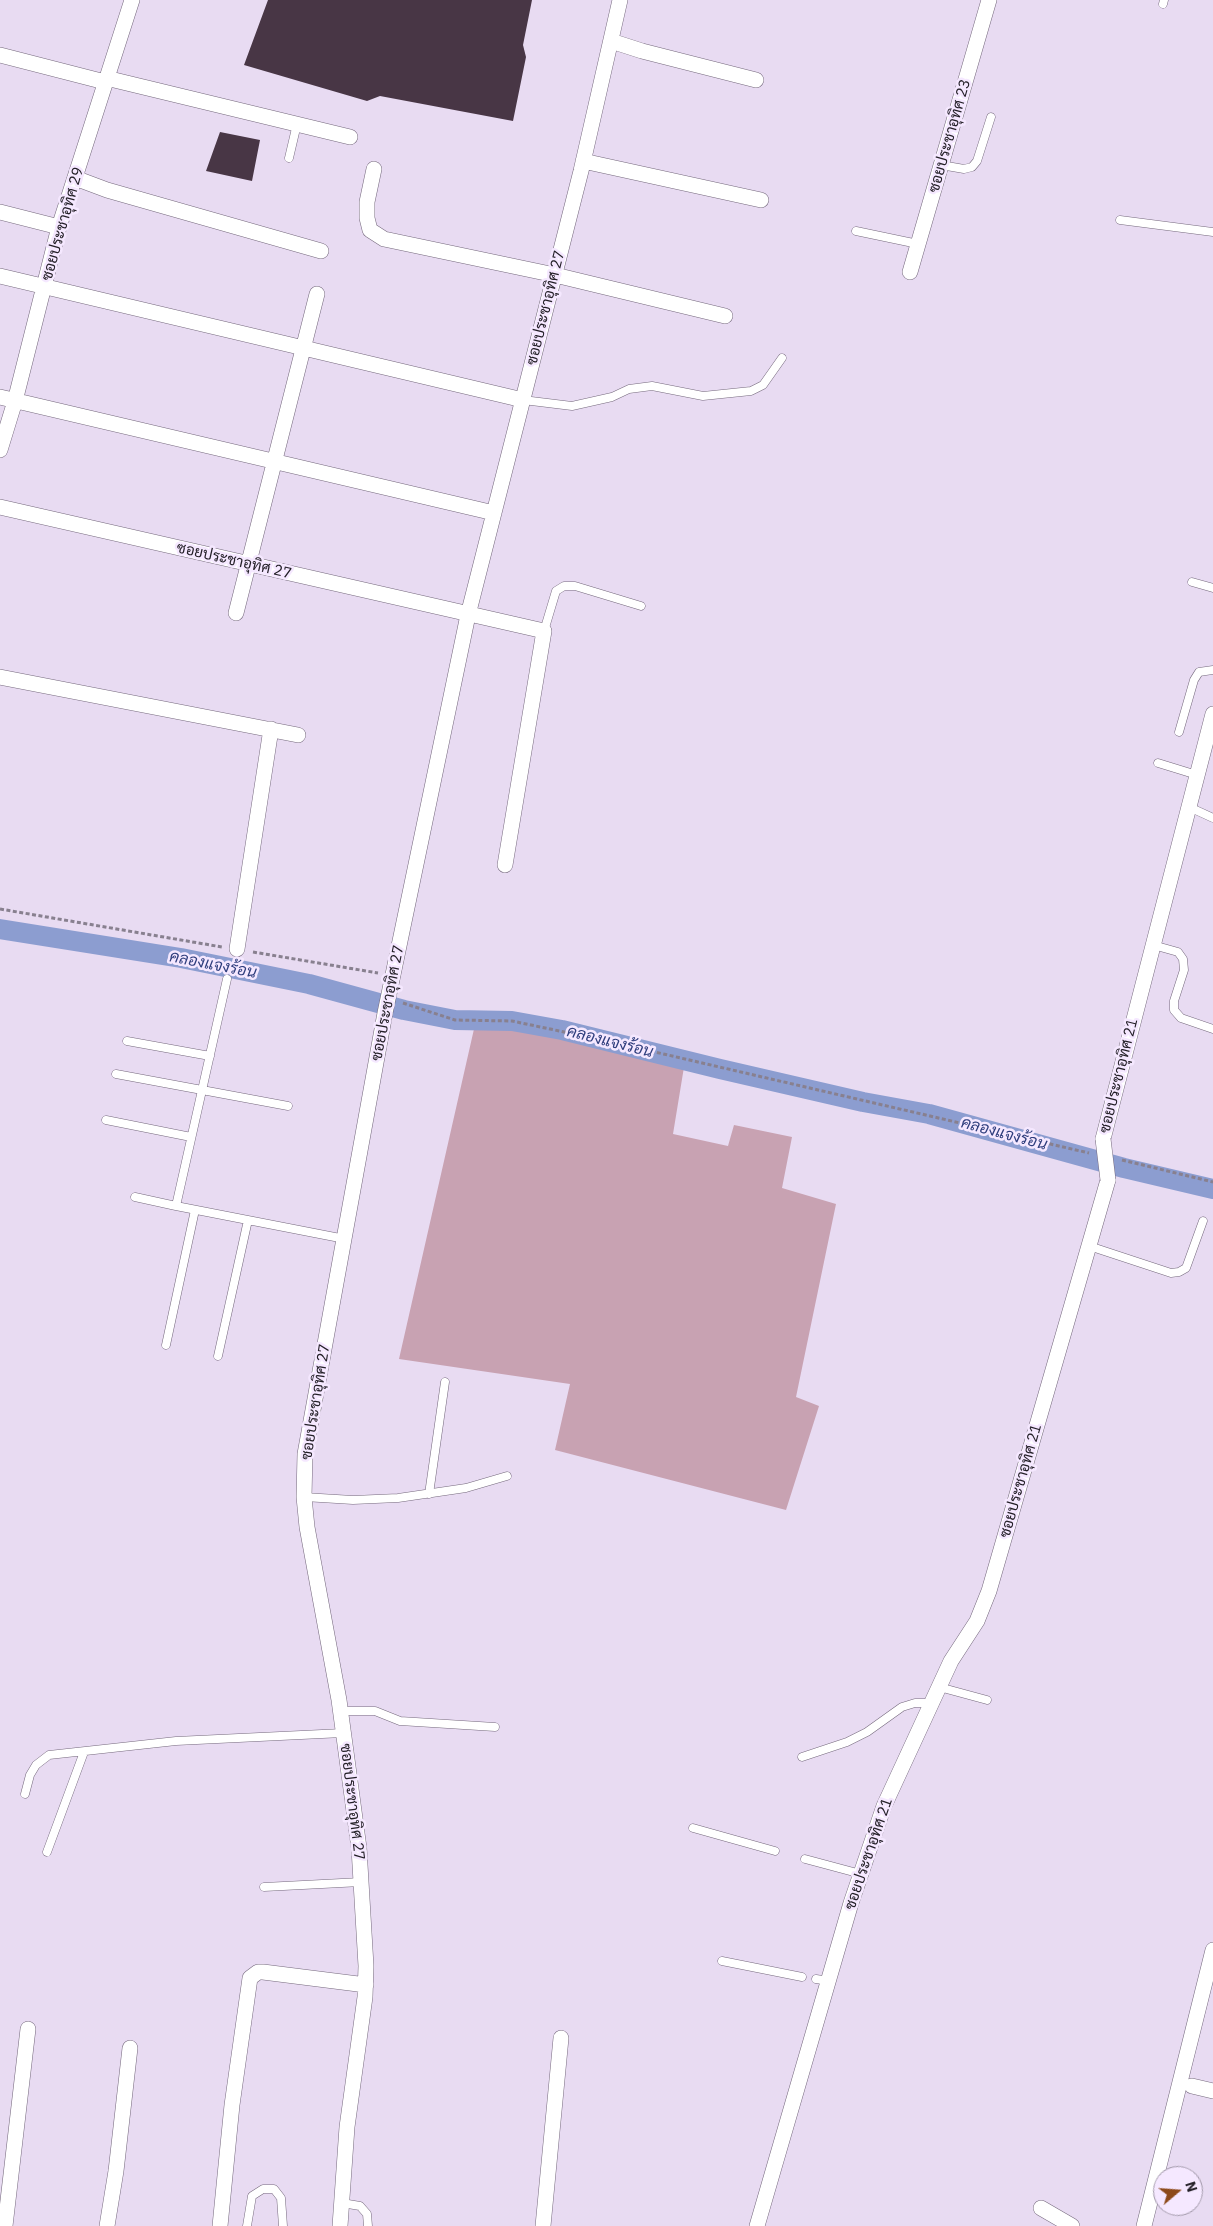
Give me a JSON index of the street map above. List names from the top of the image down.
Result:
{
  "streets": {
    "street": [
      "ซอยประชาอุทิศ 23",
      "ซอยประชาอุทิศ 29",
      "ซอยประชาอุทิศ 27",
      "ซอยประชาอุทิศ 21"
    ]
  },
  "water": ["คลองแจงร้อน"],
  "north": "right"
}
